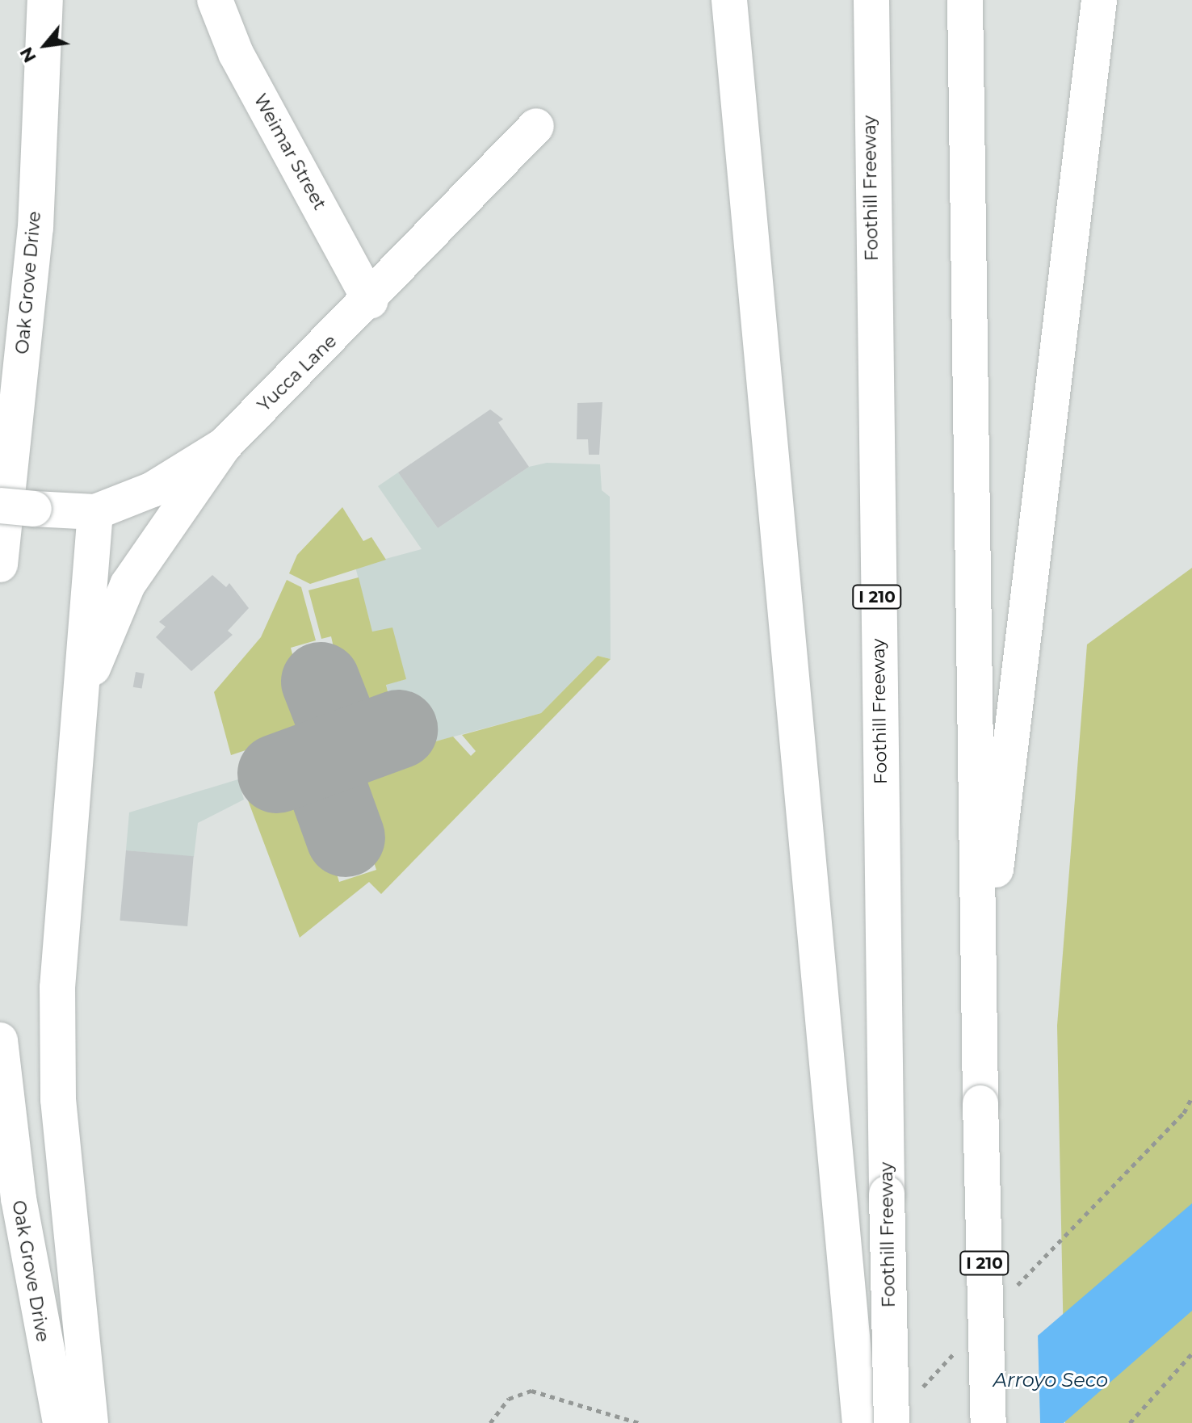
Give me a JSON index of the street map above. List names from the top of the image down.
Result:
{
  "streets": {
    "main road": [
      "Weimar Street",
      "Foothill Freeway",
      "Oak Grove Drive",
      "Yucca Lane",
      "I 210"
    ]
  },
  "crossings": [
    ["Weimar Street", "Yucca Lane"]
  ],
  "water": ["Arroyo Seco"],
  "north": "bottom left"
}
